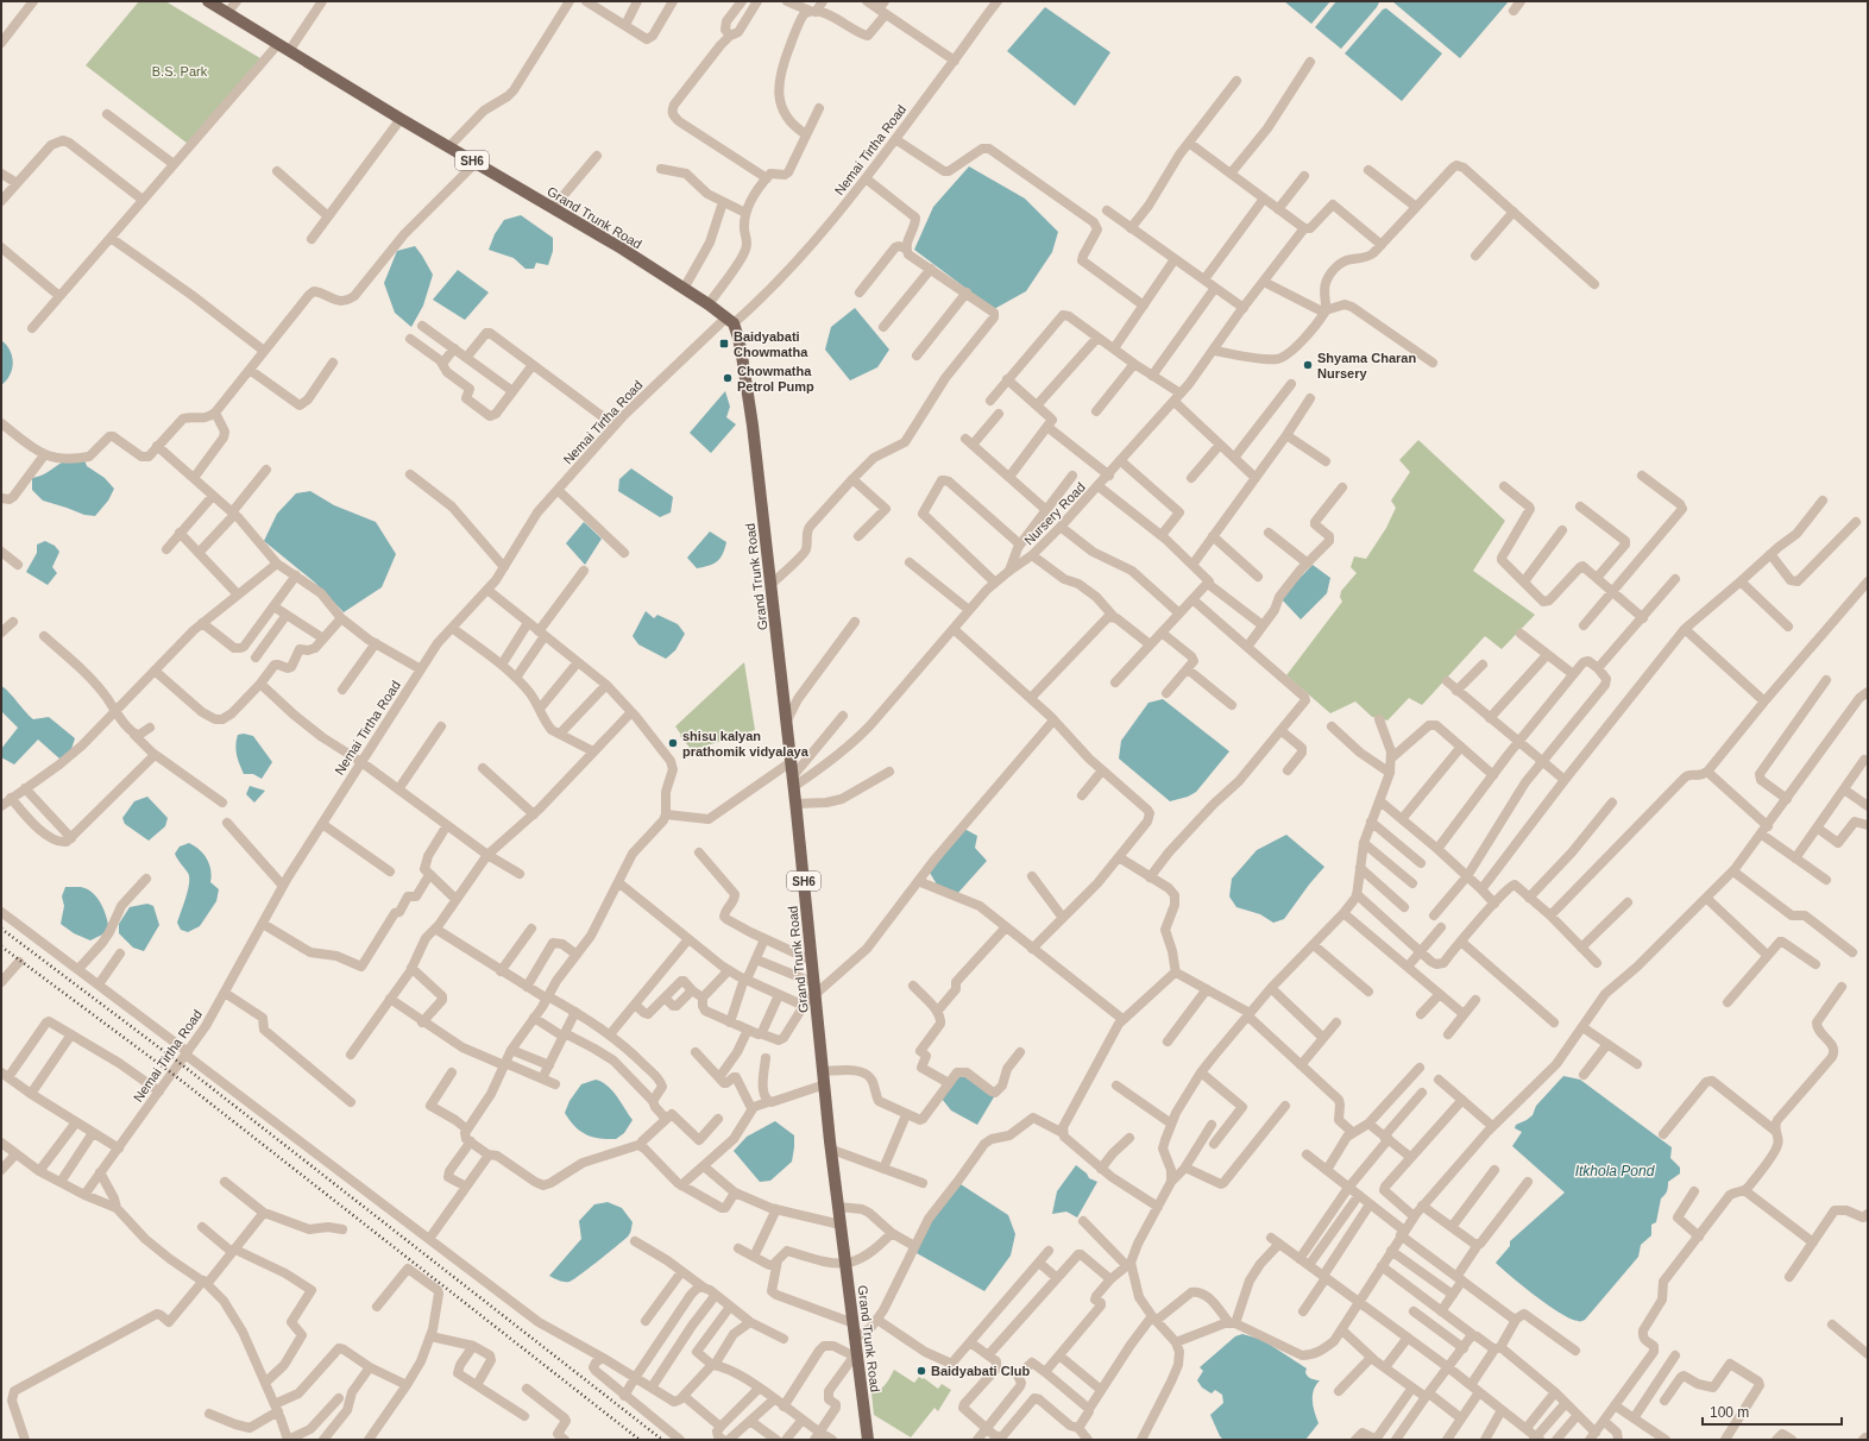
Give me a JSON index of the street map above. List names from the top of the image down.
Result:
{
  "streets": {
    "main road": ["SH6", "Grand Trunk Road"],
    "street": ["Nemai Tirtha Road", "Nursery Road"]
  },
  "crossings": [
    ["Nemai Tirtha Road", "Grand Trunk Road"],
    ["Grand Trunk Road", "Nursery Road"]
  ],
  "water": ["Itkhola Pond"],
  "parks": ["B.S. Park"],
  "places": {
    "transit": ["Baidyabati Chowmatha"],
    "other": [
      "Shyama Charan Nursery",
      "Chowmatha Petrol Pump",
      "shisu kalyan prathomik vidyalaya",
      "Baidyabati Club"
    ]
  },
  "scale_bar": "100 m"
}
